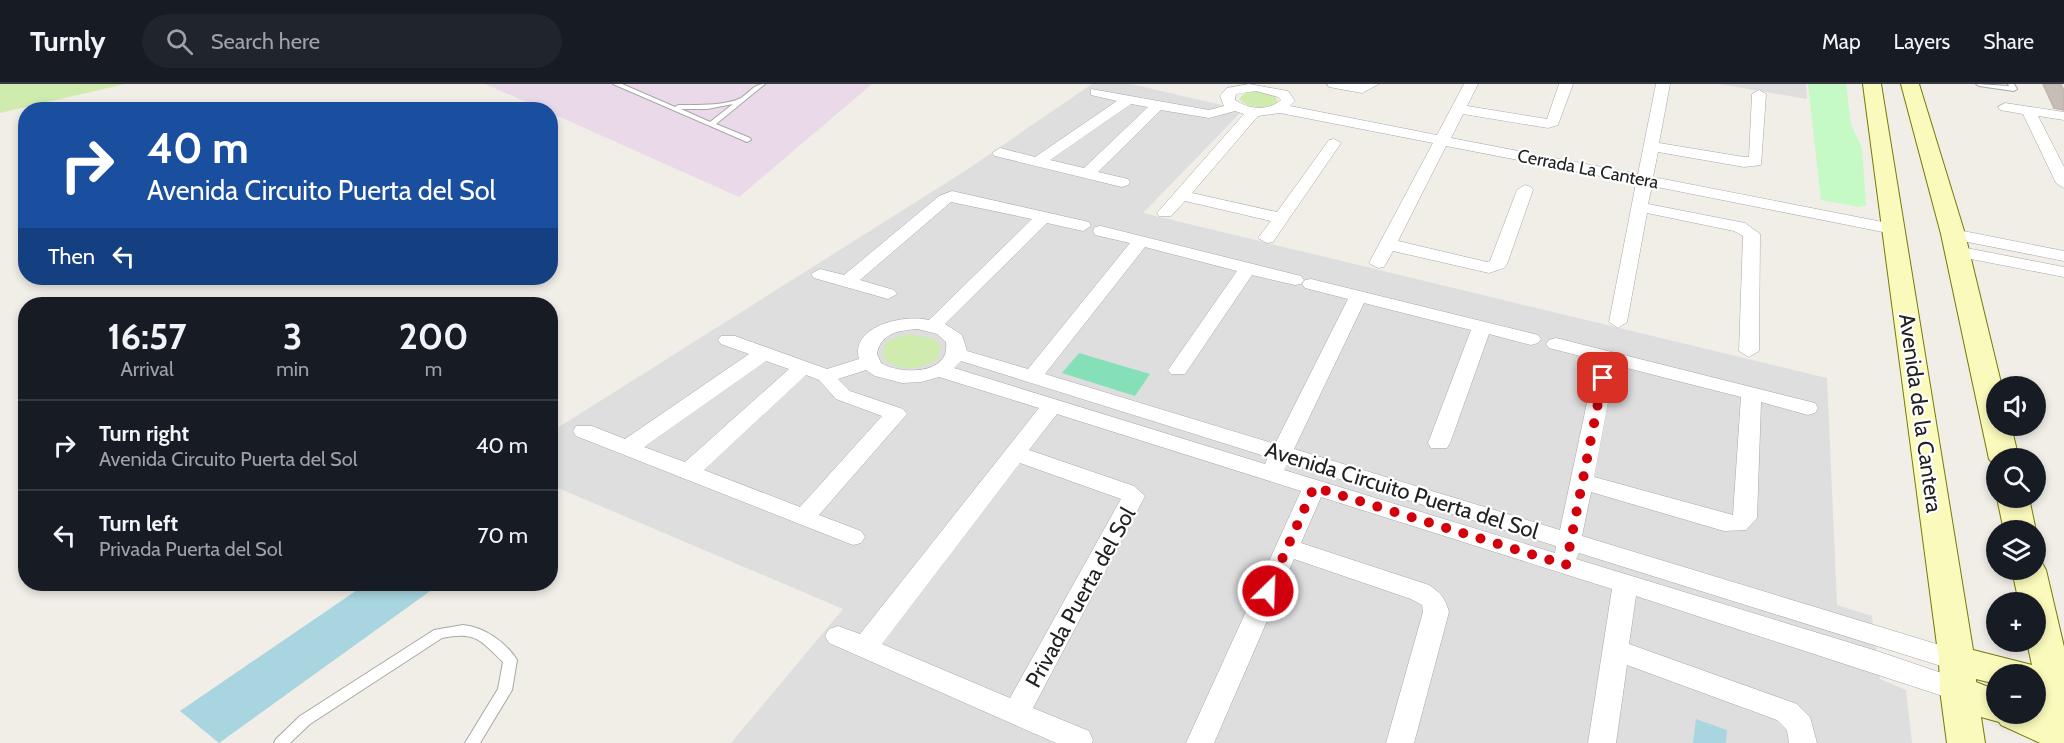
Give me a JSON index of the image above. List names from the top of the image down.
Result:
{
  "streets": {
    "street": [
      "Cerrada La Cantera",
      "Avenida de la Cantera",
      "Avenida Circuito Puerta del Sol",
      "Privada Puerta del Sol"
    ]
  },
  "crossings": [
    ["Cerrada La Cantera", "Avenida de la Cantera"],
    ["Avenida de la Cantera", "Avenida Circuito Puerta del Sol"]
  ],
  "page": {
    "header": "Turnly",
    "search": "Search here",
    "nav": ["Map", "Layers", "Share"],
    "turn": ["40 m", "Avenida Circuito Puerta del Sol"],
    "then": "Then",
    "eta": [
      "16:57",
      "Arrival",
      "3",
      "min",
      "200",
      "m"
    ],
    "map_buttons": ["+", "−"],
    "list": [
      {
        "name": "Turn right",
        "note": "Avenida Circuito Puerta del Sol",
        "value": "40 m"
      },
      {
        "name": "Turn left",
        "note": "Privada Puerta del Sol",
        "value": "70 m"
      }
    ]
  }
}
